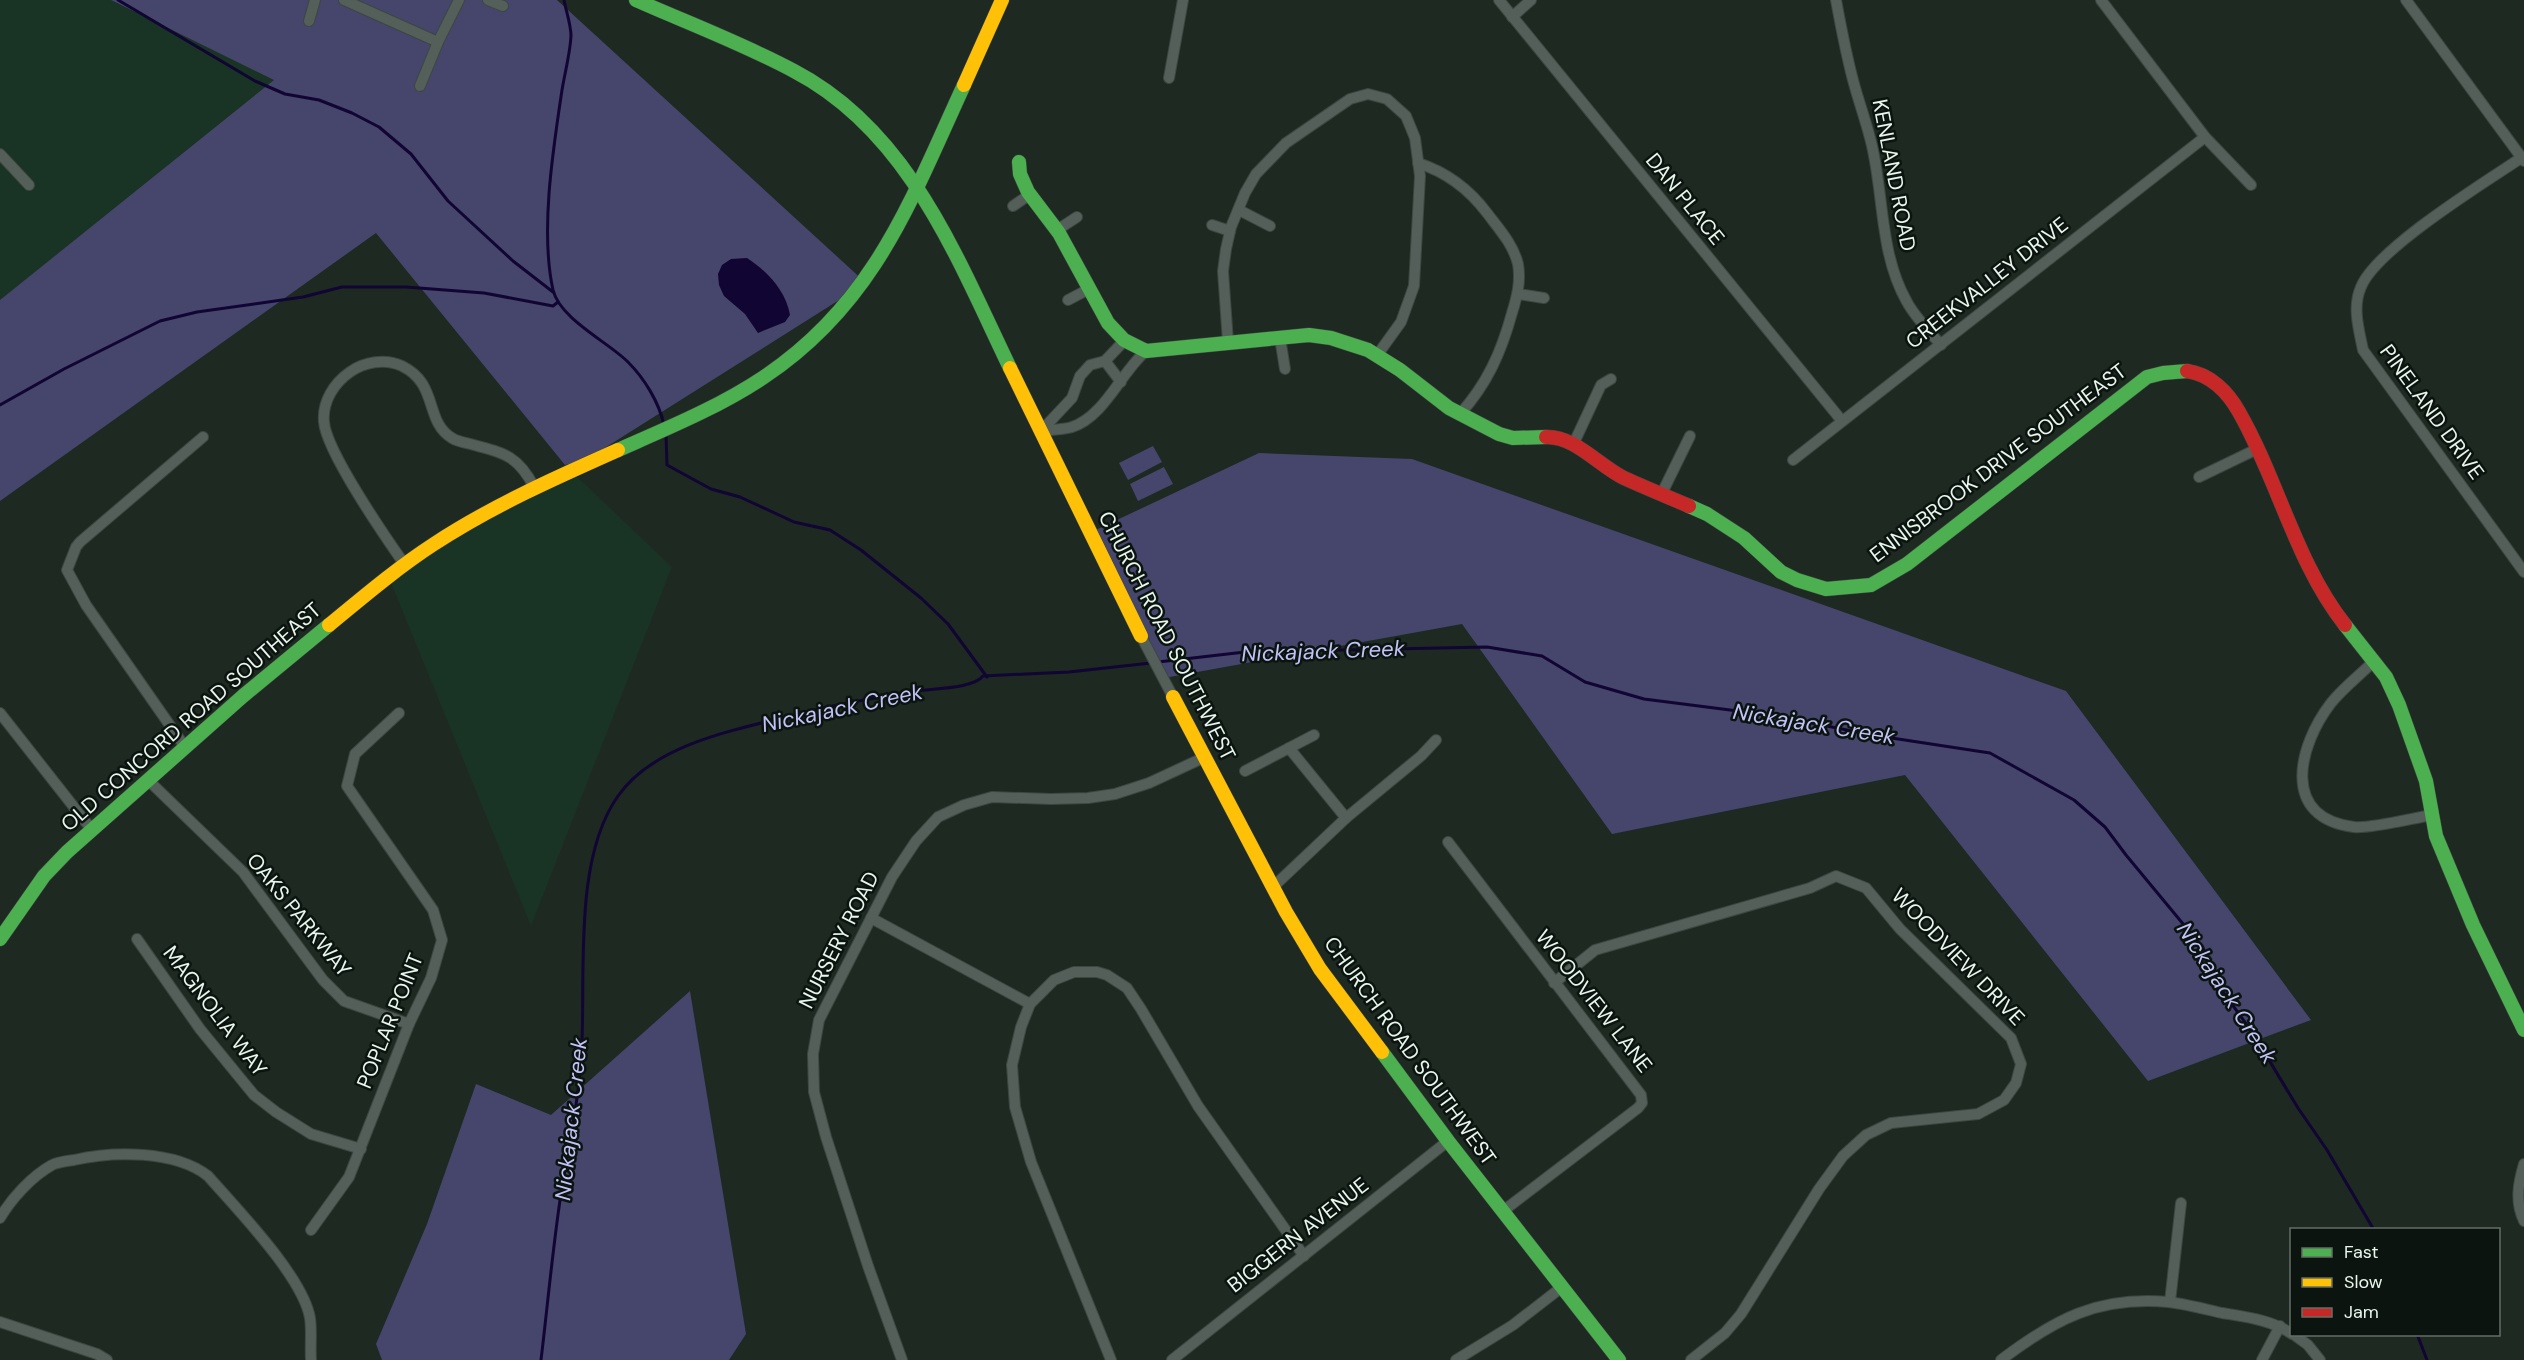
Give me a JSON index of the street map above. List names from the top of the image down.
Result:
{
  "streets": {
    "street": [
      "KENLAND ROAD",
      "DAN PLACE",
      "CREEKVALLEY DRIVE",
      "PINELAND DRIVE",
      "ENNISBROOK DRIVE SOUTHEAST",
      "CHURCH ROAD SOUTHWEST",
      "OLD CONCORD ROAD SOUTHEAST",
      "OAKS PARKWAY",
      "NURSERY ROAD",
      "WOODVIEW DRIVE",
      "WOODVIEW LANE",
      "MAGNOLIA WAY",
      "POPLAR POINT",
      "BIGGERN AVENUE"
    ]
  },
  "crossings": [
    ["KENLAND ROAD", "CREEKVALLEY DRIVE"],
    ["DAN PLACE", "CREEKVALLEY DRIVE"],
    ["CHURCH ROAD SOUTHWEST", "OLD CONCORD ROAD SOUTHEAST"],
    ["CHURCH ROAD SOUTHWEST", "NURSERY ROAD"],
    ["CHURCH ROAD SOUTHWEST", "WOODVIEW LANE"],
    ["CHURCH ROAD SOUTHWEST", "BIGGERN AVENUE"],
    ["OLD CONCORD ROAD SOUTHEAST", "OAKS PARKWAY"],
    ["OAKS PARKWAY", "POPLAR POINT"],
    ["WOODVIEW DRIVE", "WOODVIEW LANE"],
    ["MAGNOLIA WAY", "POPLAR POINT"]
  ],
  "water": ["Nickajack Creek"],
  "legend": ["Fast", "Slow", "Jam"]
}
